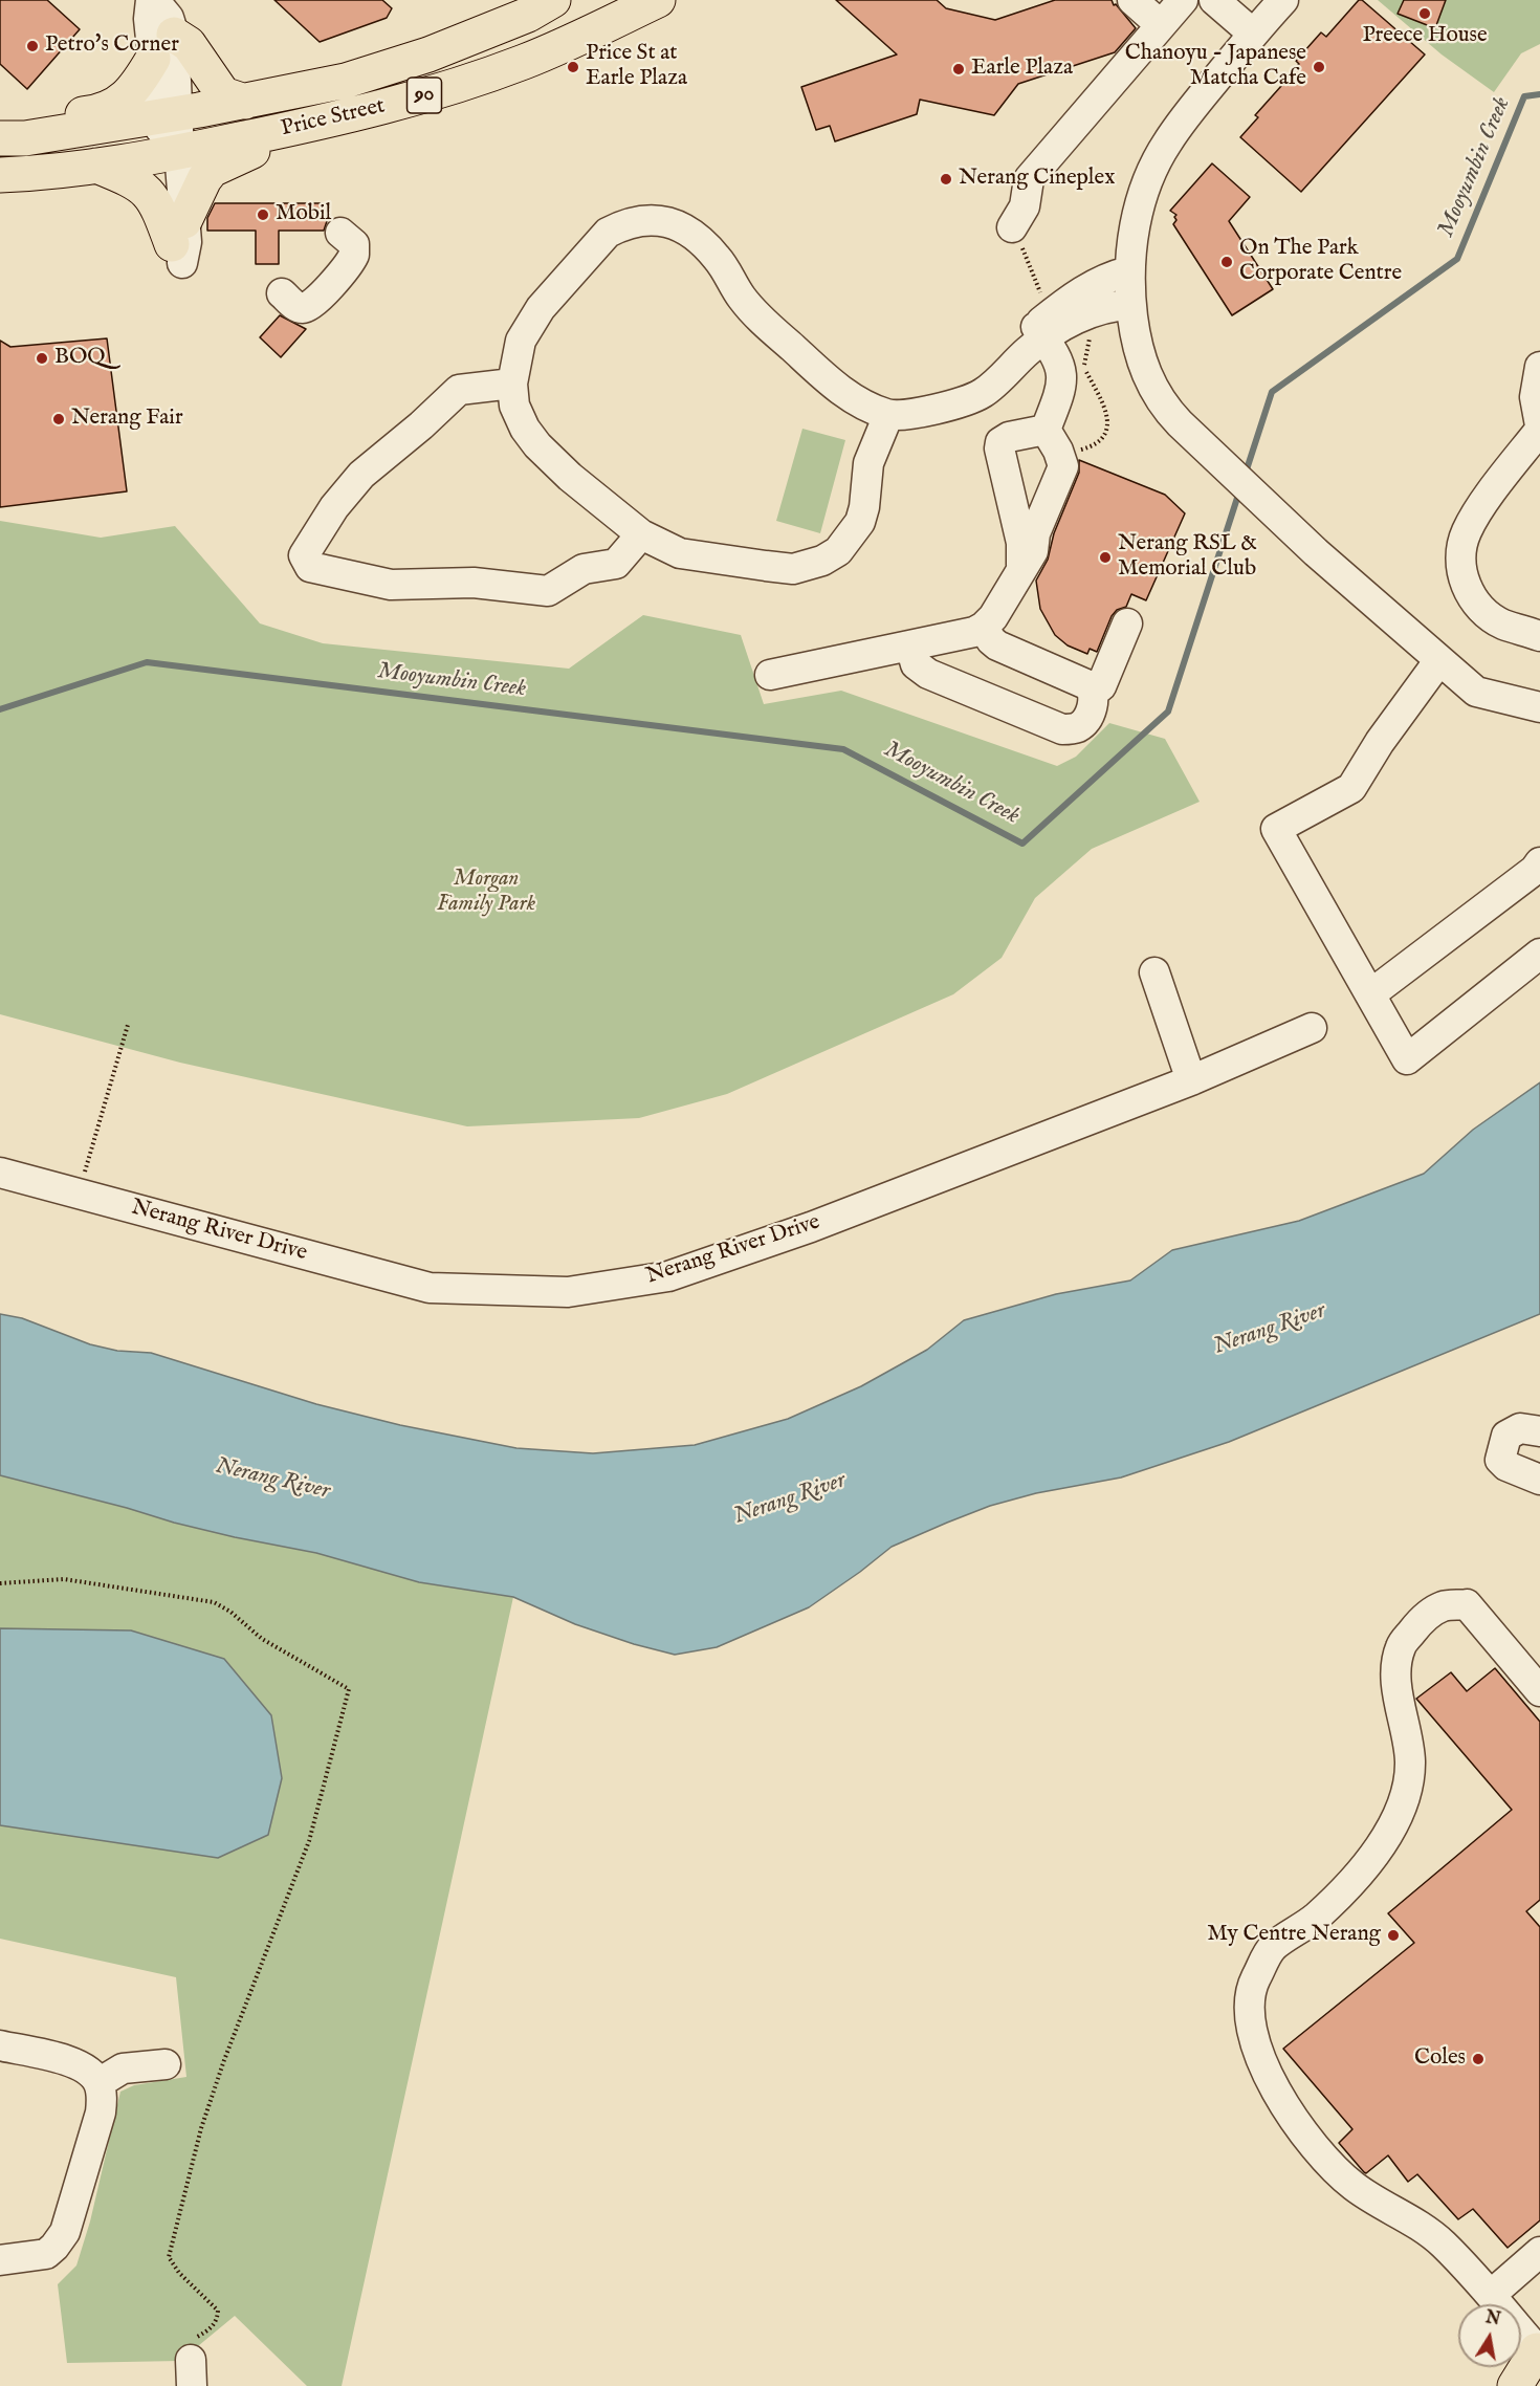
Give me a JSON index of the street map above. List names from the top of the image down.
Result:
{
  "streets": {
    "main road": ["90", "Price Street"],
    "street": ["Nerang River Drive"]
  },
  "crossings": [
    ["90", "Price Street"]
  ],
  "water": ["Mooyumbin Creek", "Nerang River"],
  "parks": ["Morgan Family Park"],
  "places": [
    "Preece House",
    "Petro's Corner",
    "Price St at Earle Plaza",
    "Chanoyu - Japanese Matcha Cafe",
    "Earle Plaza",
    "Nerang Cineplex",
    "Mobil",
    "On The Park Corporate Centre",
    "BOQ",
    "Nerang Fair",
    "Nerang RSL & Memorial Club",
    "My Centre Nerang",
    "Coles"
  ],
  "north": "top"
}
